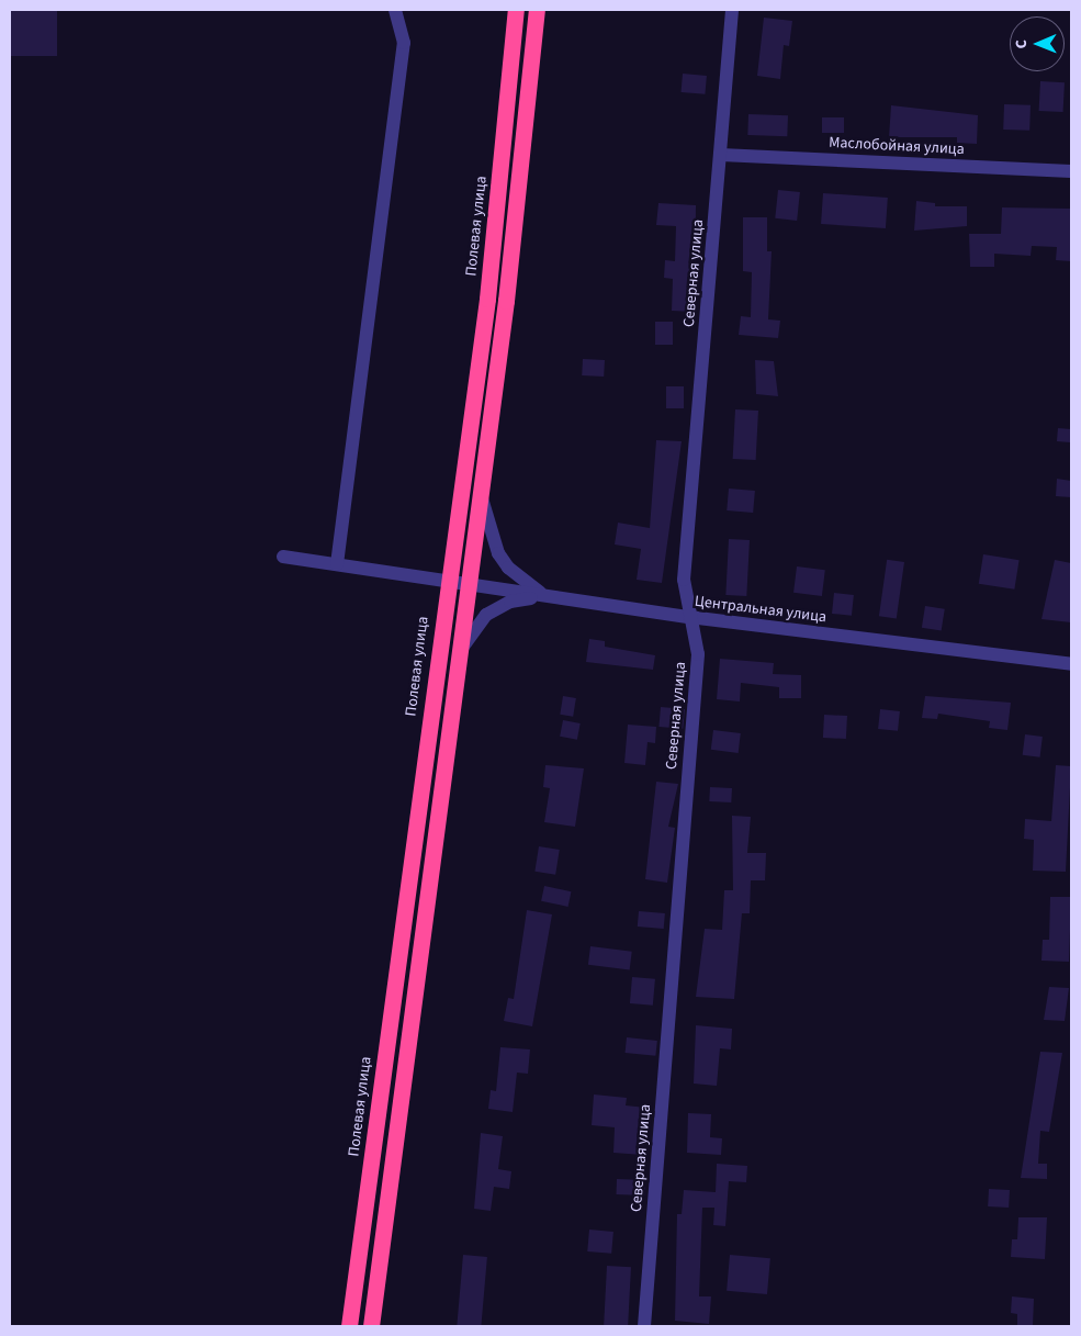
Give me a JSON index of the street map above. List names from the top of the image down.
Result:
{
  "streets": {
    "highway": ["Полевая улица"],
    "street": ["Маслобойная улица", "Северная улица", "Центральная улица"]
  },
  "crossings": [
    ["Маслобойная улица", "Северная улица"],
    ["Полевая улица", "Центральная улица"],
    ["Северная улица", "Центральная улица"]
  ],
  "north": "left"
}
